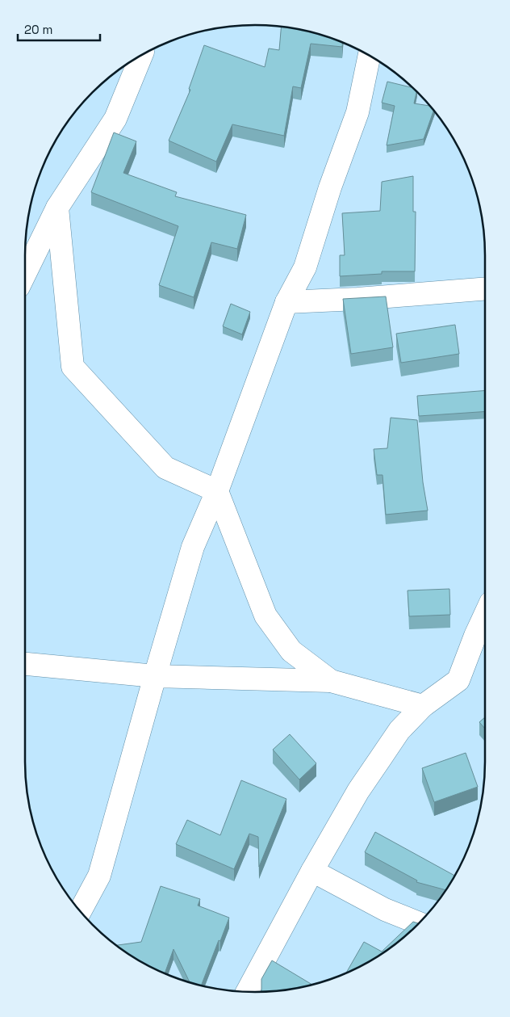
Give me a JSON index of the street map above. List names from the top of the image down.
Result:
{
  "scale_bar": "20 m"
}
